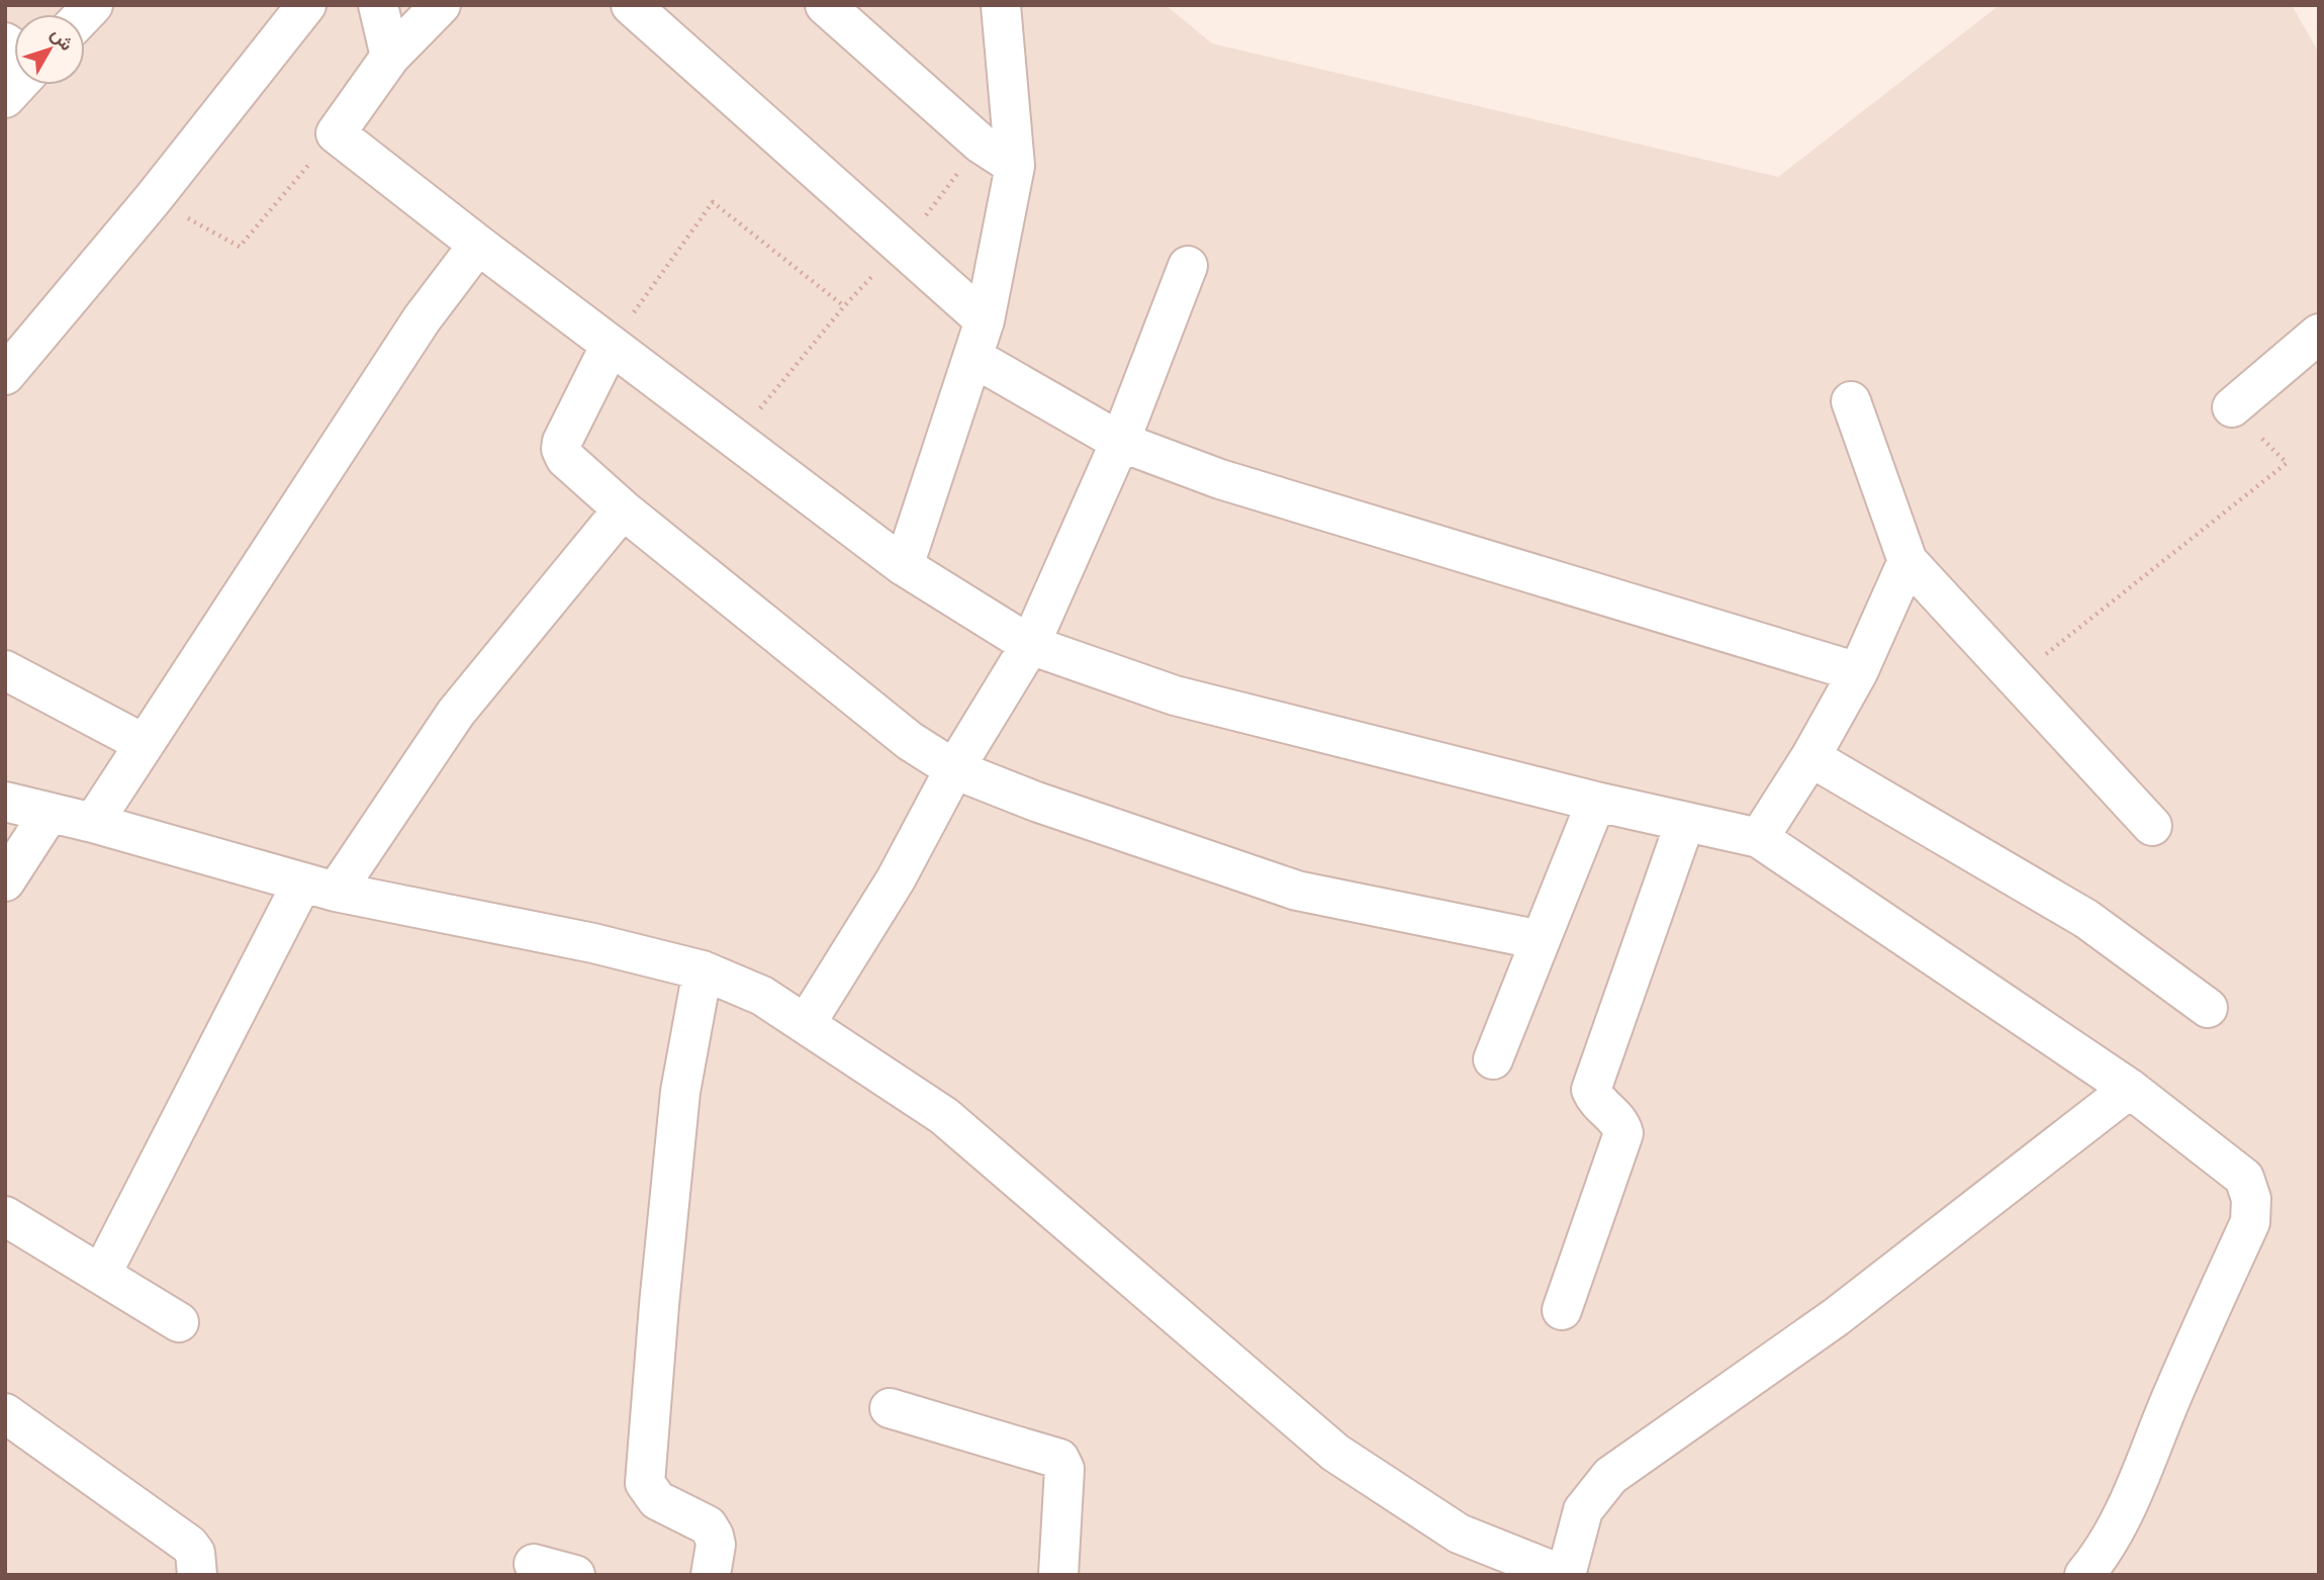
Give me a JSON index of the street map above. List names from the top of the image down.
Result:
{
  "north": "top right"
}
